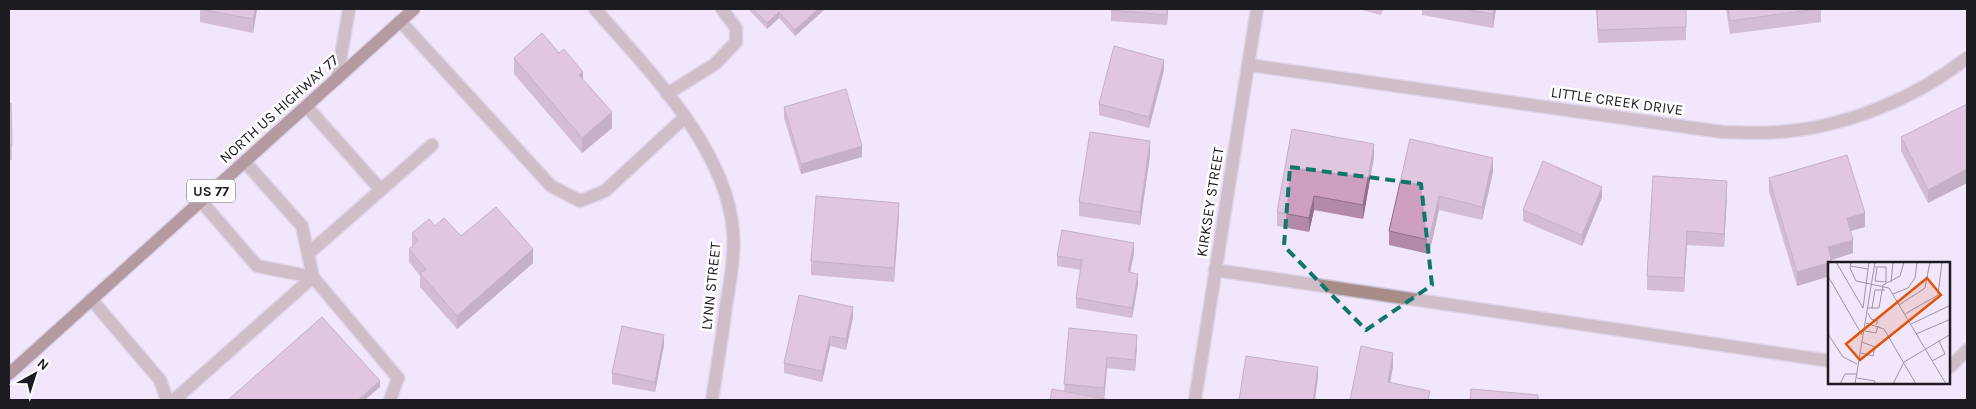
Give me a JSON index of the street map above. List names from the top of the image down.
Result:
{
  "streets": {
    "main road": ["NORTH US HIGHWAY 77", "US 77"],
    "street": ["LITTLE CREEK DRIVE", "KIRKSEY STREET", "LYNN STREET"]
  },
  "crossings": [
    ["LITTLE CREEK DRIVE", "KIRKSEY STREET"]
  ],
  "north": "top right"
}
